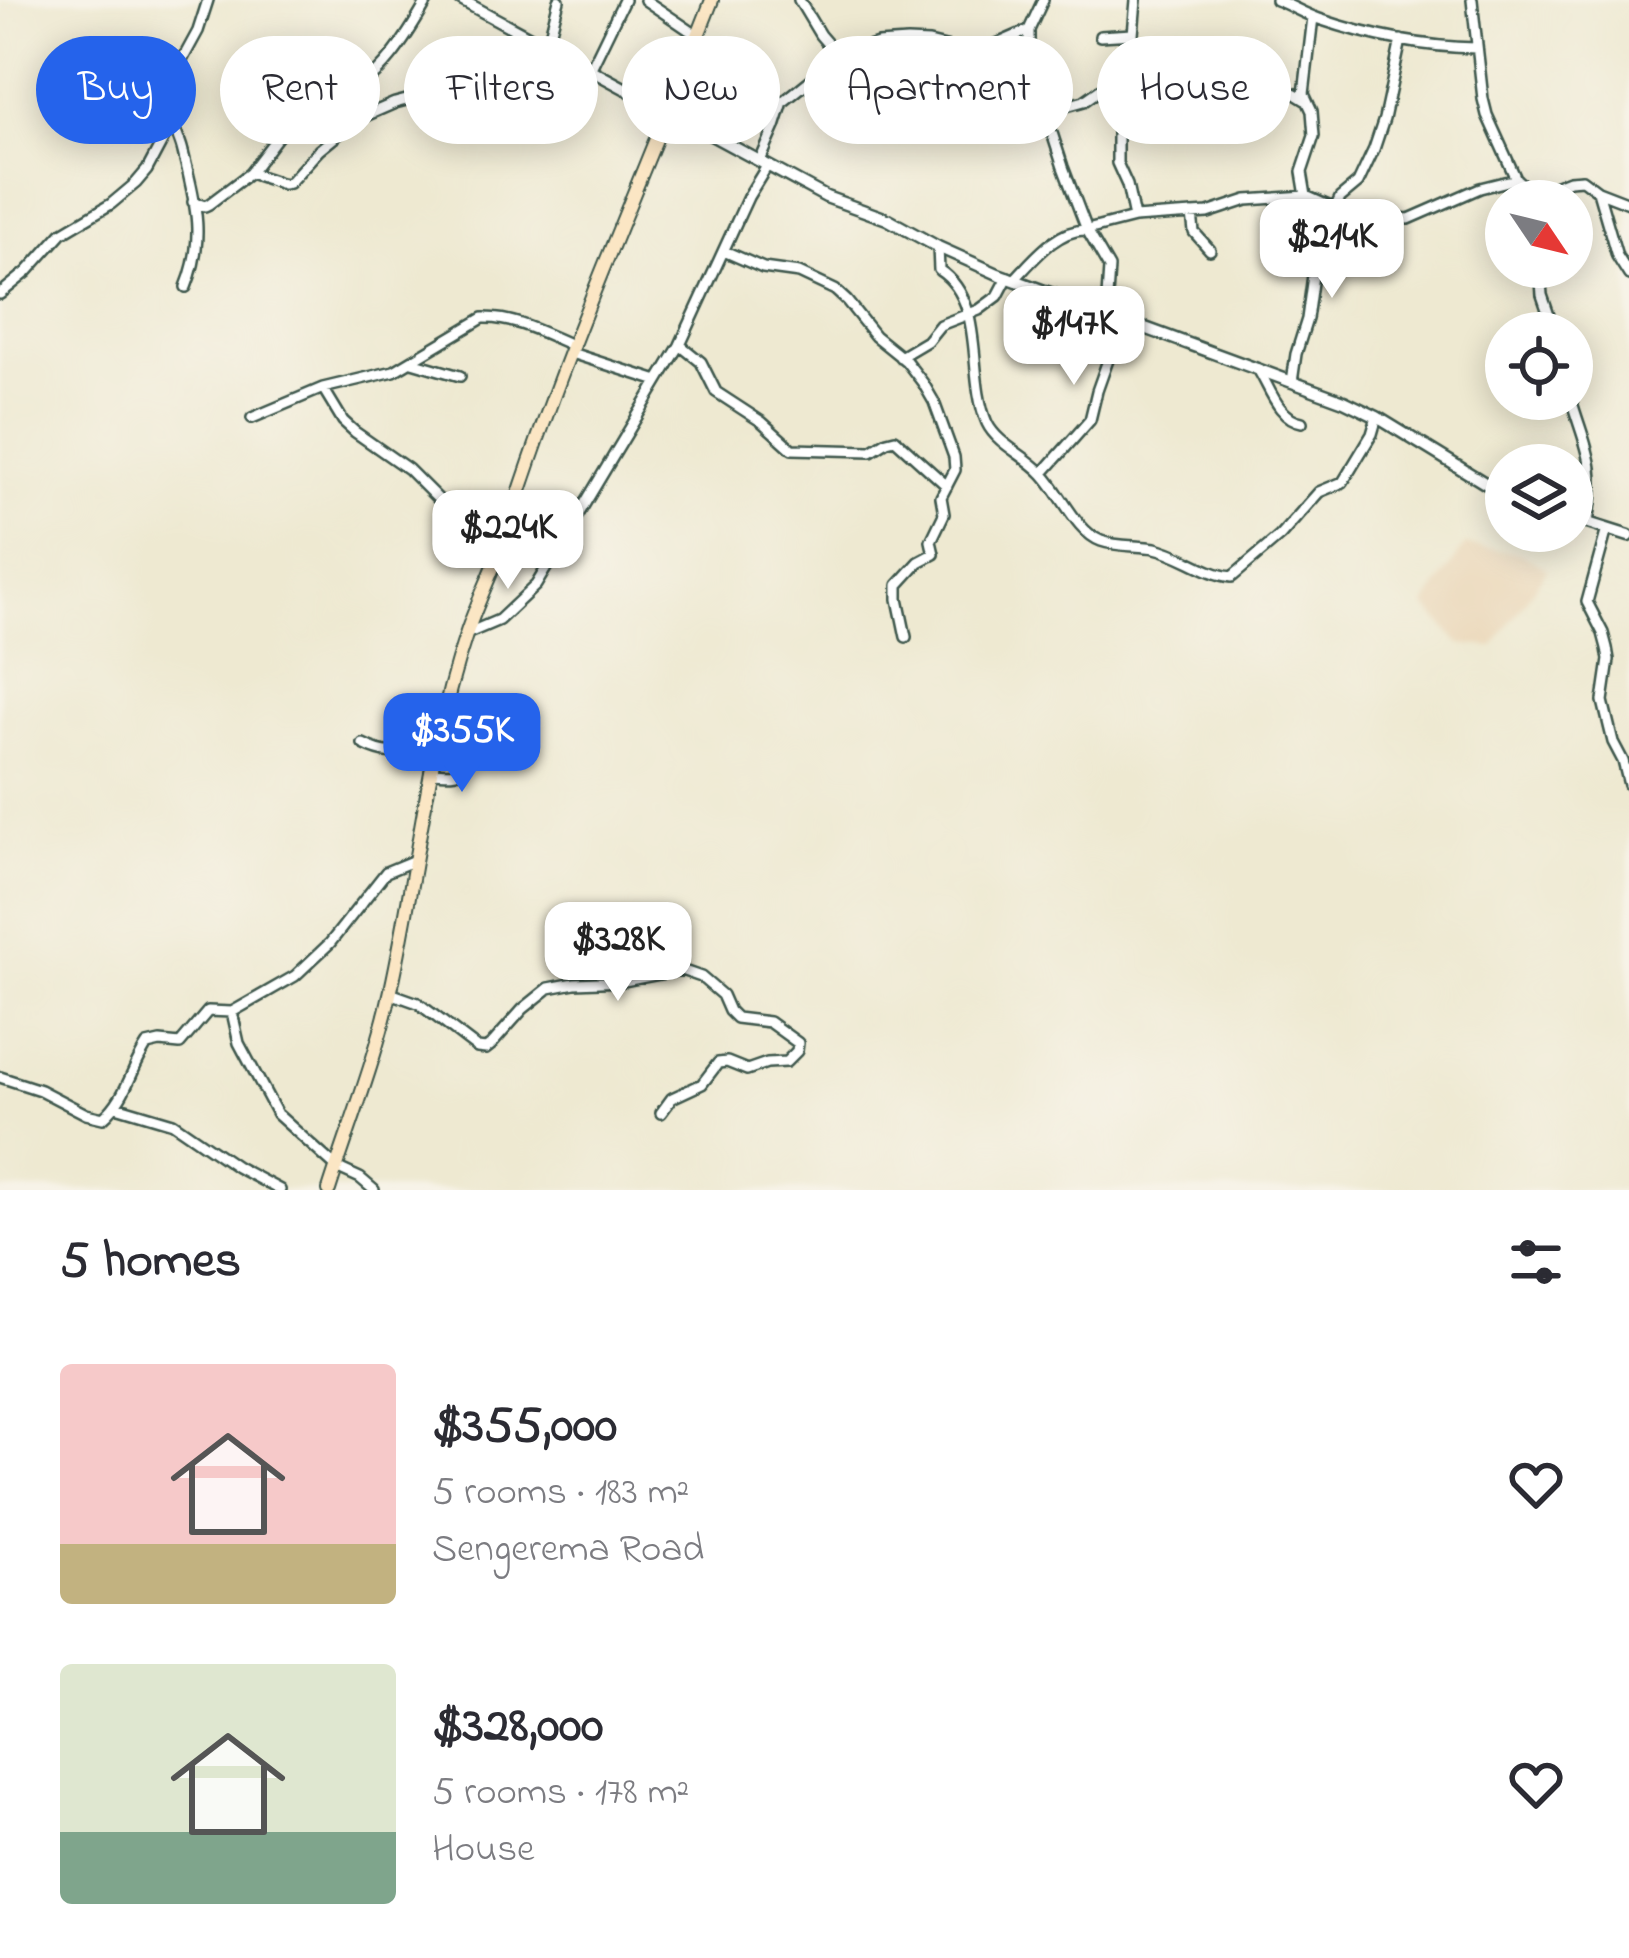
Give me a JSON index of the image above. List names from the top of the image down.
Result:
{
  "north": "bottom right",
  "page": {
    "chip": [
      "Buy",
      "Rent",
      "Filters",
      "New",
      "Apartment",
      "House"
    ],
    "price": [
      "$214K",
      "$147K",
      "$224K",
      "$355K",
      "$328K"
    ],
    "heading": "5 homes",
    "list": [
      {
        "name": "$355,000",
        "note": "5 rooms · 183 m² · Sengerema Road"
      },
      {
        "name": "$328,000",
        "note": "5 rooms · 178 m² · House"
      }
    ]
  }
}
